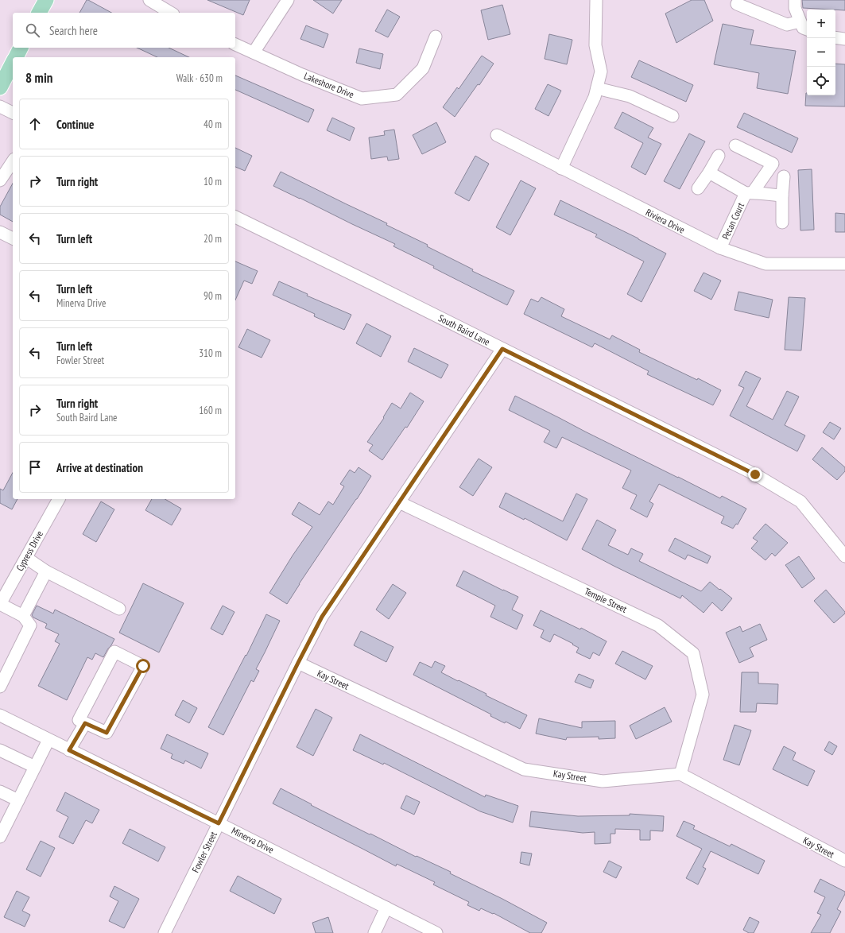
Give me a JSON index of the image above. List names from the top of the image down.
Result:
{
  "streets": {
    "street": [
      "Lakeshore Drive",
      "Riviera Drive",
      "Pecan Court",
      "South Baird Lane",
      "Cypress Drive",
      "Temple Street",
      "Kay Street",
      "Minerva Drive",
      "Fowler Street"
    ]
  },
  "crossings": [
    ["Riviera Drive", "Pecan Court"],
    ["South Baird Lane", "Fowler Street"],
    ["Temple Street", "Kay Street"],
    ["Temple Street", "Fowler Street"],
    ["Kay Street", "Fowler Street"],
    ["Minerva Drive", "Fowler Street"]
  ],
  "page": {
    "map_buttons": ["+", "−"],
    "search": "Search here",
    "heading": ["8 min", "Walk · 630 m"],
    "list": [
      ["Continue", "40 m"],
      ["Turn right", "10 m"],
      ["Turn left", "20 m"],
      ["Turn left", "Minerva Drive", "90 m"],
      ["Turn left", "Fowler Street", "310 m"],
      ["Turn right", "South Baird Lane", "160 m"],
      "Arrive at destination"
    ]
  }
}
